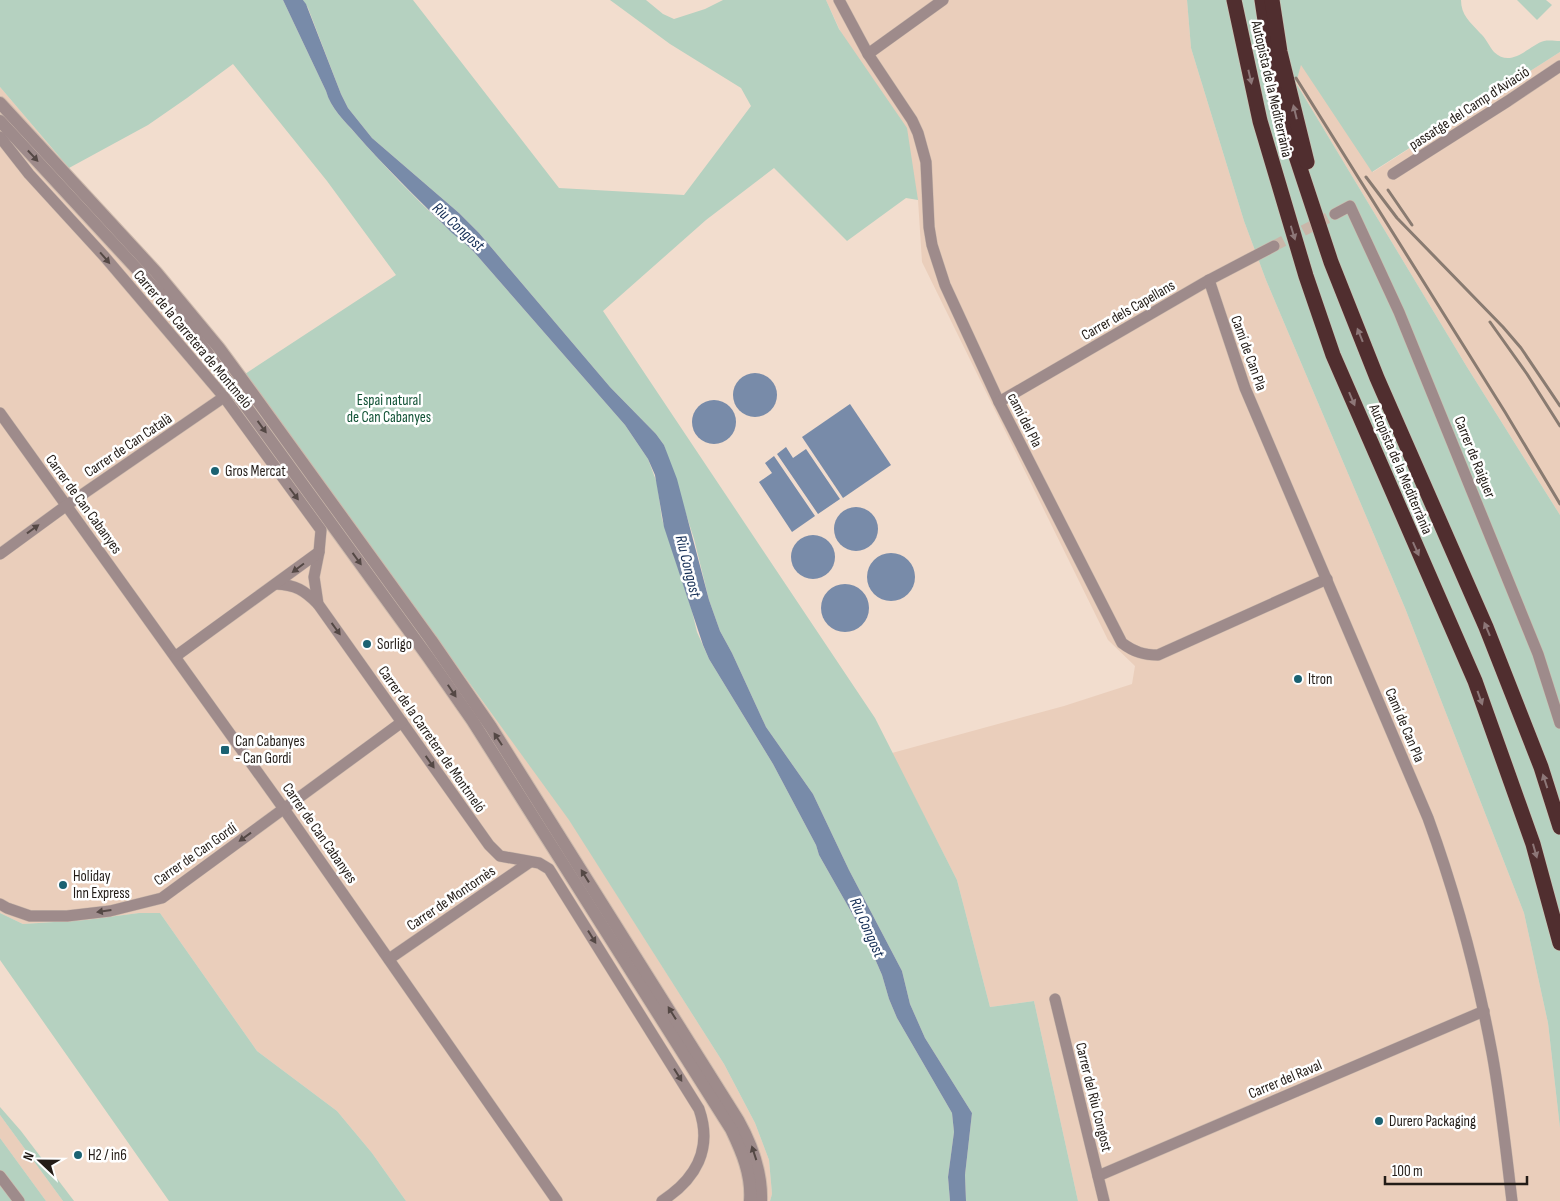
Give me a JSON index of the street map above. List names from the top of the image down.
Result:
{
  "streets": {
    "highway": ["Autopista de la Mediterrània"],
    "street": [
      "passatge del Camp d'Aviació",
      "Carrer dels Capellans",
      "Carrer de la Carretera de Montmeló",
      "Camí de Can Pla",
      "camí del Pla",
      "Carrer de Can Català",
      "Carrer de Raiguer",
      "Carrer de Can Cabanyes",
      "Carrer de Can Gordí",
      "Carrer de Montornès",
      "Carrer del Raval",
      "Carrer del Riu Congost"
    ]
  },
  "crossings": [
    ["Carrer dels Capellans", "Camí de Can Pla"],
    ["Carrer dels Capellans", "camí del Pla"],
    ["Carrer de la Carretera de Montmeló", "Carrer de Can Català"],
    ["Carrer de la Carretera de Montmeló", "Carrer de Can Gordí"],
    ["Carrer de la Carretera de Montmeló", "Carrer de Montornès"],
    ["Camí de Can Pla", "camí del Pla"],
    ["Camí de Can Pla", "Carrer del Raval"],
    ["Carrer de Can Català", "Carrer de Can Cabanyes"],
    ["Carrer de Can Cabanyes", "Carrer de Can Gordí"],
    ["Carrer de Can Cabanyes", "Carrer de Montornès"],
    ["Carrer del Raval", "Carrer del Riu Congost"]
  ],
  "one_way": ["Carrer de Can Gordí"],
  "water": ["Riu Congost"],
  "parks": ["Espai natural de Can Cabanyes"],
  "places": {
    "other": [
      "Gros Mercat",
      "Sorligo",
      "Itron",
      "Holiday Inn Express",
      "Durero Packaging",
      "H2 / in6"
    ],
    "transit": ["Can Cabanyes - Can Gordi"]
  },
  "scale_bar": "100 m",
  "north": "left"
}
